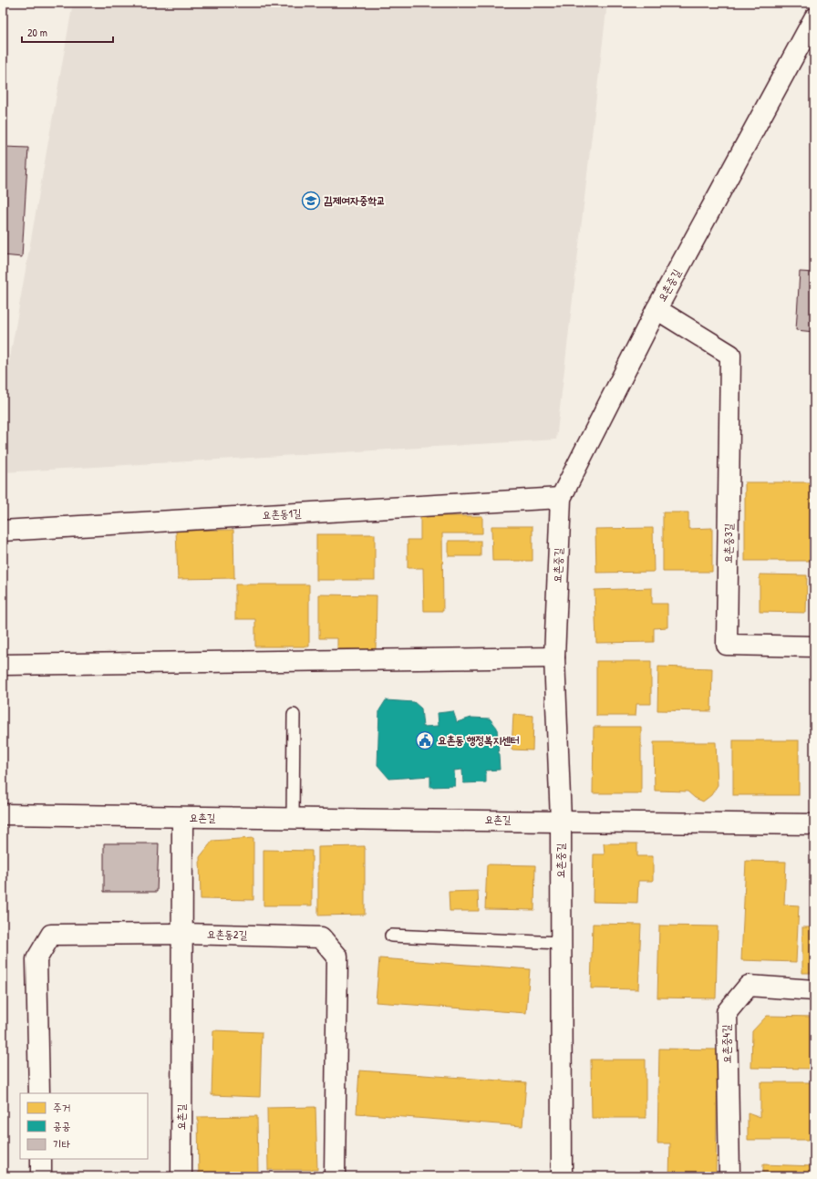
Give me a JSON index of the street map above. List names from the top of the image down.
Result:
{
  "streets": {
    "street": [
      "요촌중길",
      "요촌동1길",
      "요촌중3길",
      "요촌길",
      "요촌동2길",
      "요촌중4길"
    ]
  },
  "crossings": [
    ["요촌중길", "요촌동1길"],
    ["요촌중길", "요촌중3길"],
    ["요촌중길", "요촌길"],
    ["요촌길", "요촌동2길"]
  ],
  "places": {
    "school or university": ["김제여자중학교"],
    "public building": ["요촌동 행정복지센터"]
  },
  "legend": ["주거", "공공", "기타"],
  "scale_bar": "20 m"
}
